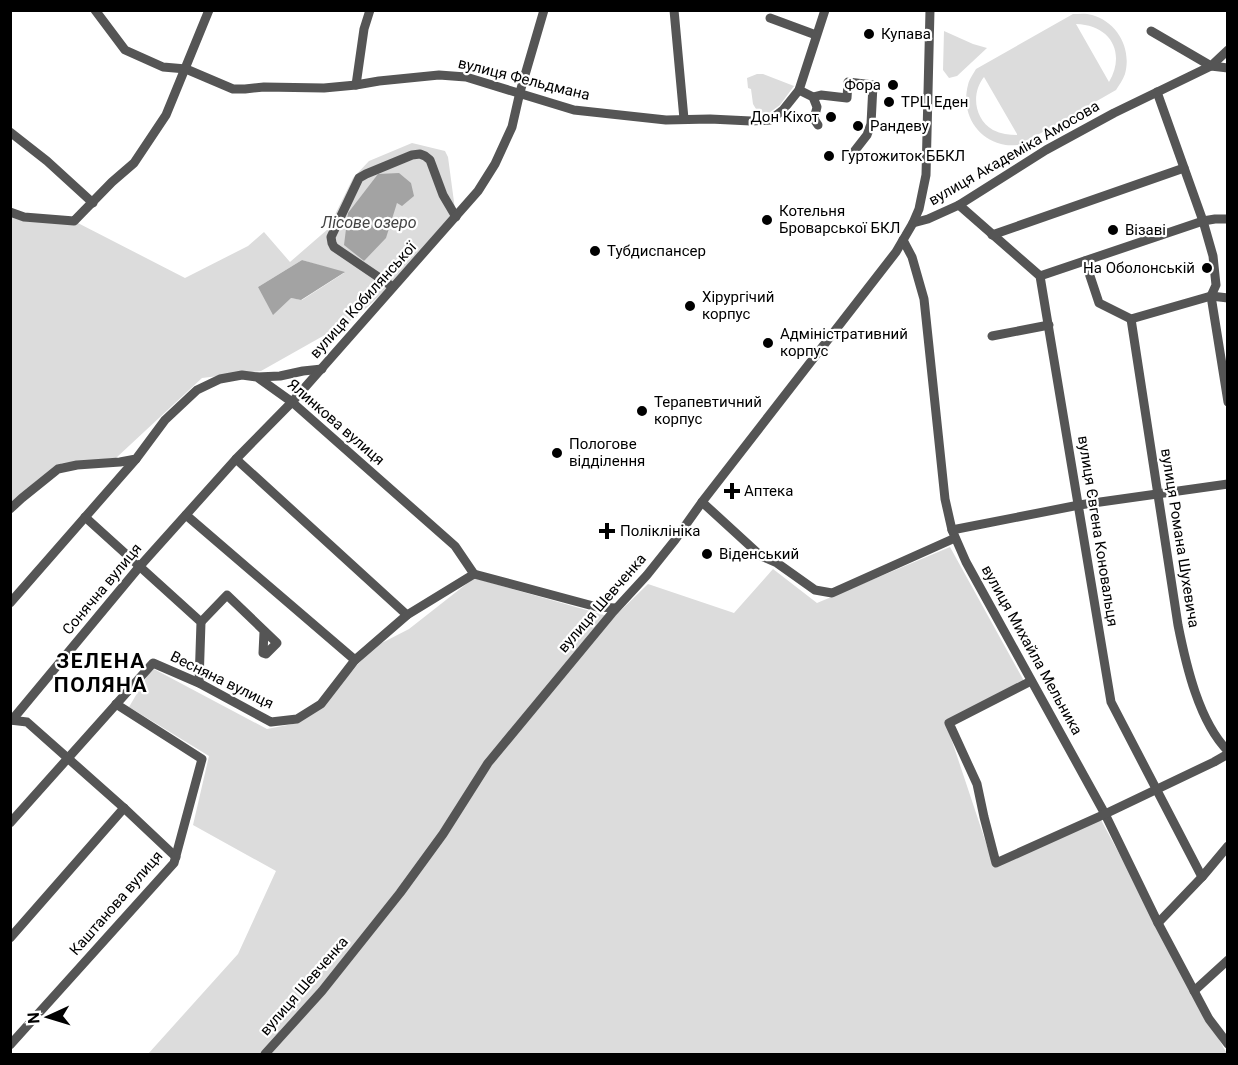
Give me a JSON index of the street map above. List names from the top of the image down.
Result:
{
  "streets": {
    "street": [
      "вулиця Фельдмана",
      "вулиця Академіка Амосова",
      "вулиця Кобилянської",
      "Ялинкова вулиця",
      "вулиця Євгена Коновальця",
      "вулиця Романа Шухевича",
      "Сонячна вулиця",
      "вулиця Шевченка",
      "вулиця Михайла Мельника",
      "Весняна вулиця",
      "Каштанова вулиця"
    ]
  },
  "crossings": [
    ["вулиця Фельдмана", "вулиця Кобилянської"],
    ["вулиця Академіка Амосова", "вулиця Шевченка"],
    ["вулиця Кобилянської", "Ялинкова вулиця"],
    ["вулиця Кобилянської", "Сонячна вулиця"],
    ["Ялинкова вулиця", "Сонячна вулиця"],
    ["Ялинкова вулиця", "Весняна вулиця"],
    ["Сонячна вулиця", "Весняна вулиця"],
    ["Сонячна вулиця", "Каштанова вулиця"],
    ["вулиця Шевченка", "вулиця Михайла Мельника"],
    ["Весняна вулиця", "Каштанова вулиця"]
  ],
  "districts": ["ЗЕЛЕНА ПОЛЯНА"],
  "water": ["Лісове озеро"],
  "places": {
    "other": [
      "Купава",
      "Фора",
      "ТРЦ Еден",
      "Дон Кіхот",
      "Рандеву",
      "Гуртожиток ББКЛ",
      "Котельня Броварської БКЛ",
      "Візаві",
      "Тубдиспансер",
      "На Оболонській",
      "Хірургічий корпус",
      "Адміністративний корпус",
      "Терапевтичний корпус",
      "Пологове відділення",
      "Віденський"
    ],
    "health": ["Аптека", "Поліклініка"]
  },
  "north": "left"
}
